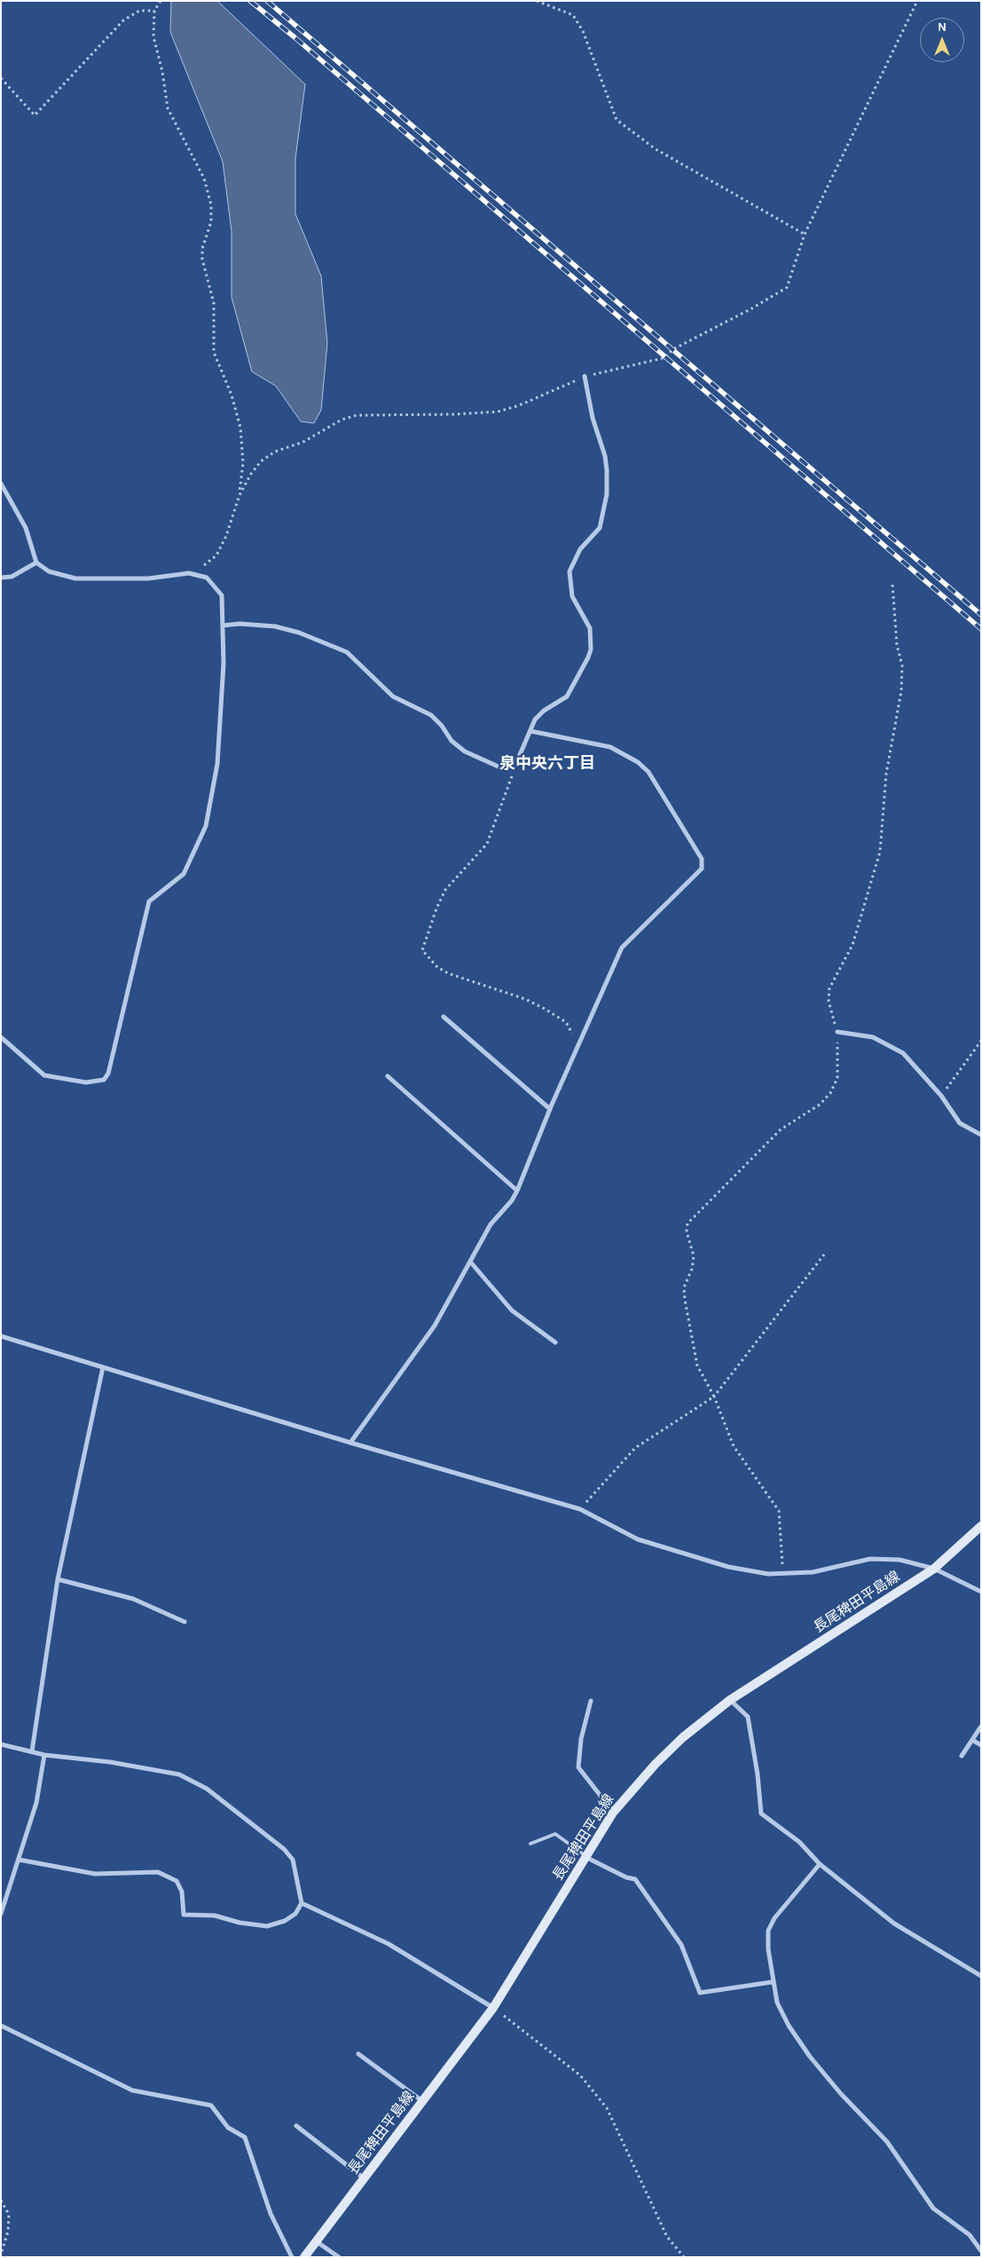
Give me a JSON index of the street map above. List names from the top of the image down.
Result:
{
  "streets": {
    "main road": ["長尾稗田平島線"]
  },
  "districts": ["泉中央六丁目"],
  "north": "top"
}
